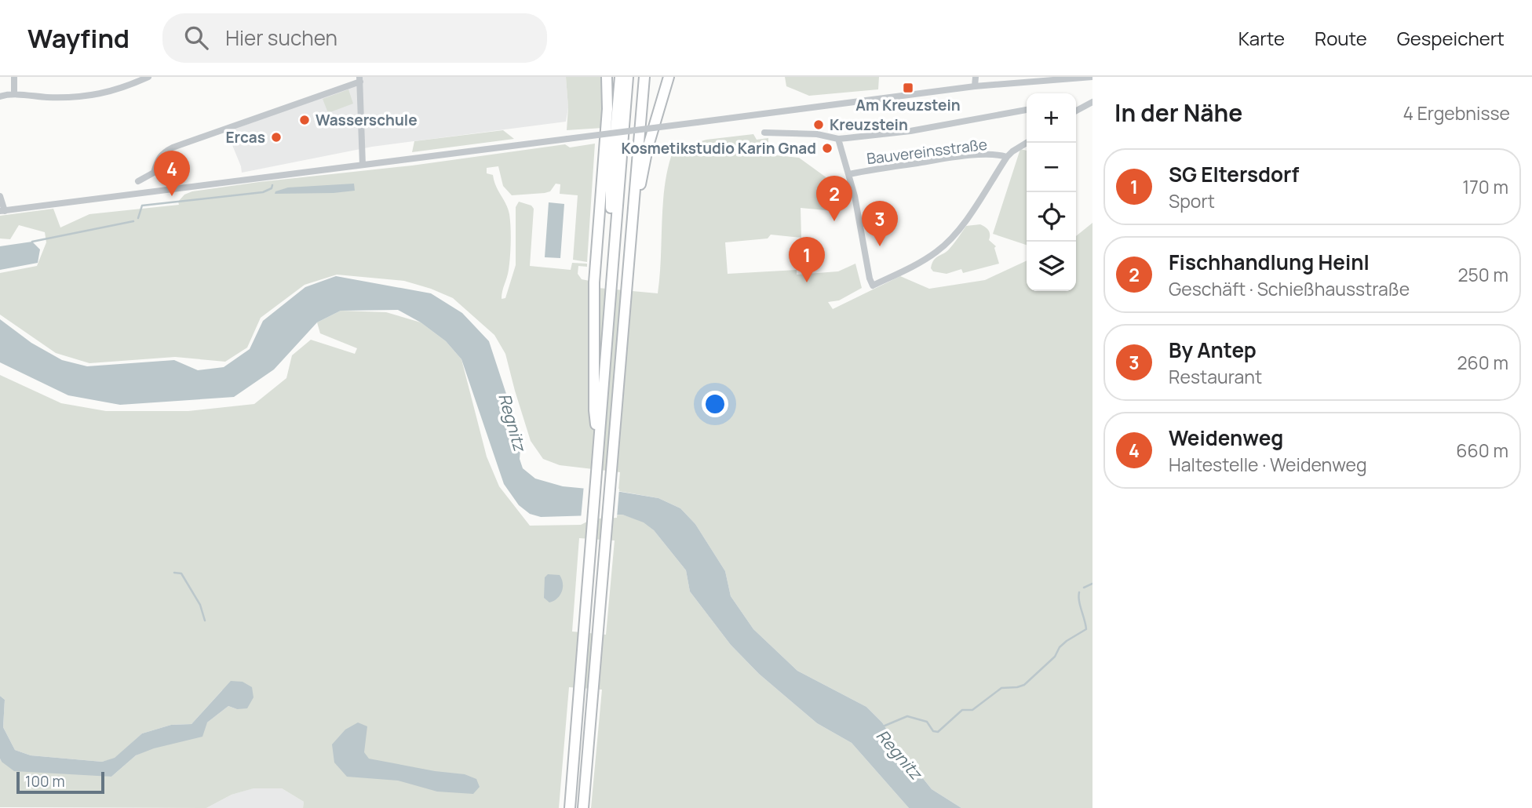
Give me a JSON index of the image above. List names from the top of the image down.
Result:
{
  "streets": {
    "street": ["Bauvereinsstraße"]
  },
  "water": ["Regnitz"],
  "places": {
    "transit": ["Am Kreuzstein"],
    "other": [
      "Wasserschule",
      "Kreuzstein",
      "Ercas",
      "Kosmetikstudio Karin Gnad"
    ]
  },
  "scale_bar": "100 m",
  "page": {
    "header": "Wayfind",
    "search": "Hier suchen",
    "nav": ["Karte", "Route", "Gespeichert"],
    "heading": ["In der Nähe", "4 Ergebnisse"],
    "map_buttons": ["+", "−"],
    "list": [
      {
        "mark": "1",
        "name": "SG Eltersdorf",
        "note": "Sport",
        "value": "170 m"
      },
      {
        "mark": "2",
        "name": "Fischhandlung Heinl",
        "note": "Geschäft · Schießhausstraße",
        "value": "250 m"
      },
      {
        "mark": "3",
        "name": "By Antep",
        "note": "Restaurant",
        "value": "260 m"
      },
      {
        "mark": "4",
        "name": "Weidenweg",
        "note": "Haltestelle · Weidenweg",
        "value": "660 m"
      }
    ],
    "pins": [
      "4",
      "2",
      "3",
      "1"
    ],
    "scale": "100 m"
  }
}
